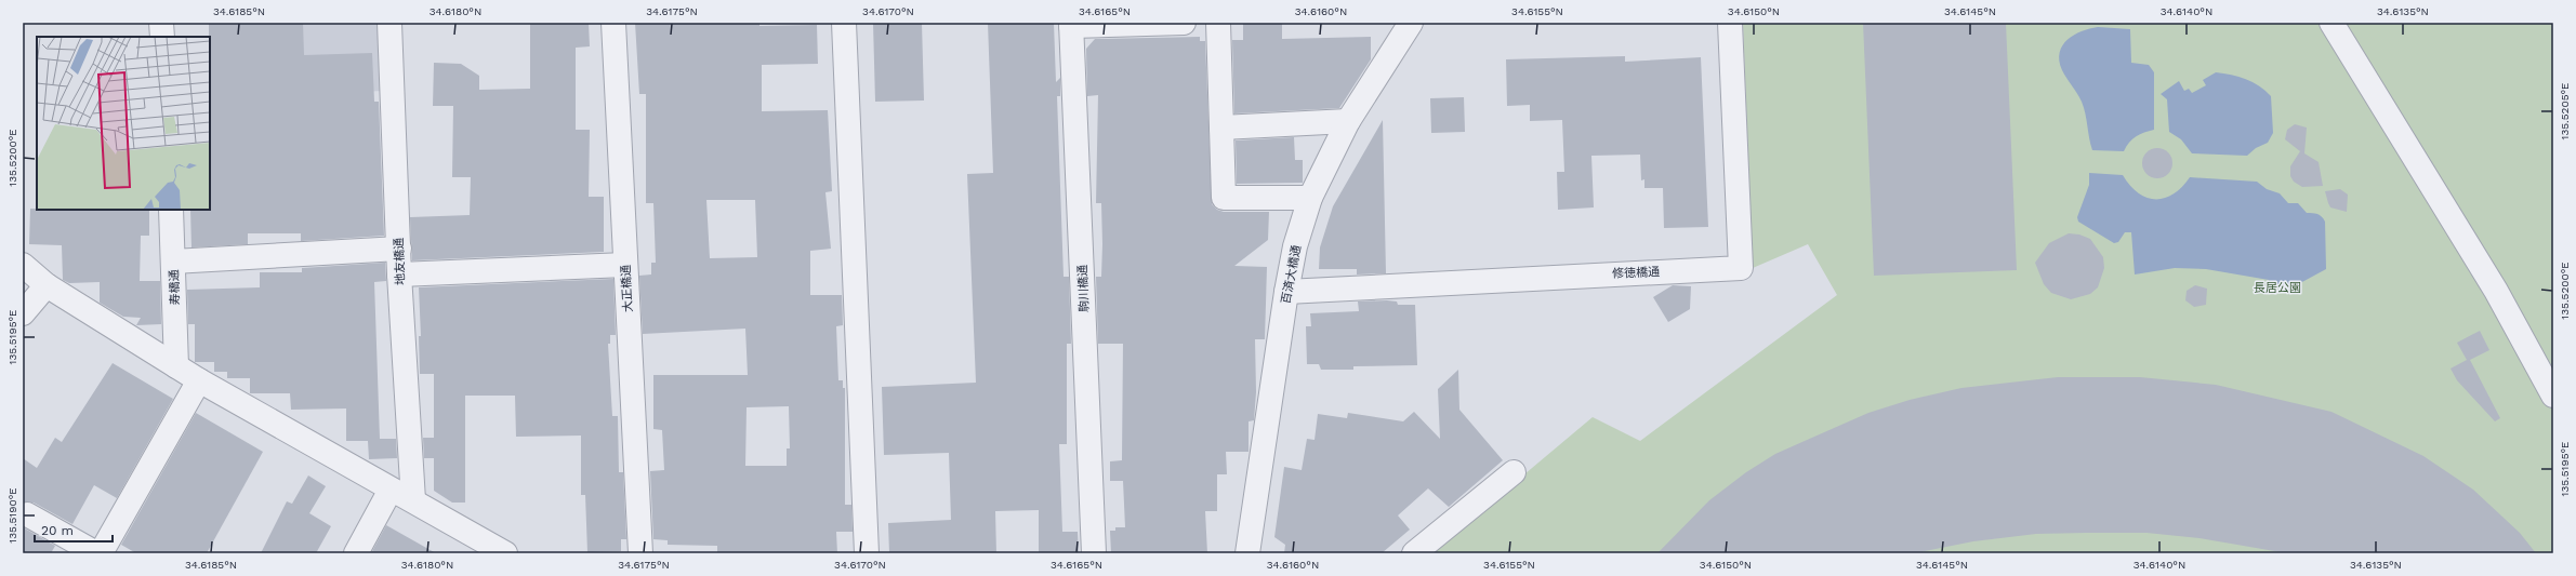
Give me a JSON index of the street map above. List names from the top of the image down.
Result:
{
  "streets": {
    "street": [
      "地友橋通",
      "修徳橋通",
      "百済大橋通",
      "寿橋通",
      "大正橋通",
      "駒川橋通"
    ]
  },
  "crossings": [
    ["修徳橋通", "百済大橋通"]
  ],
  "parks": ["長居公園"],
  "scale_bar": "20 m",
  "coordinates": [
    "34.6185°N",
    "34.6180°N",
    "34.6175°N",
    "34.6170°N",
    "34.6165°N",
    "34.6160°N",
    "34.6155°N",
    "34.6150°N",
    "34.6145°N",
    "34.6140°N",
    "34.6135°N",
    "135.5205°E",
    "135.5200°E",
    "135.5195°E",
    "135.5190°E"
  ]
}
